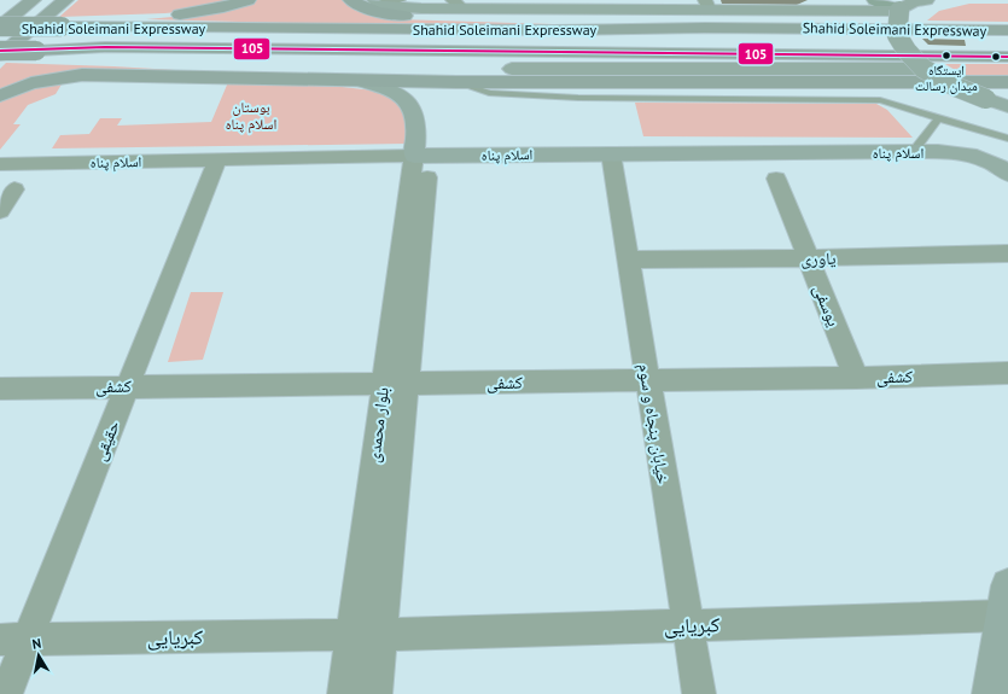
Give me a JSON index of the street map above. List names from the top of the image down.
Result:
{
  "streets": {
    "highway": ["Shahid Soleimani Expressway"],
    "main road": ["اسلام پناه"],
    "street": [
      "یاوری",
      "یوسفی",
      "کشفی",
      "خیابان پنجاه و سوم",
      "بلوار محمدی",
      "حقیقی",
      "کبریایی"
    ]
  },
  "crossings": [
    ["اسلام پناه", "خیابان پنجاه و سوم"],
    ["اسلام پناه", "بلوار محمدی"],
    ["اسلام پناه", "حقیقی"],
    ["یاوری", "یوسفی"],
    ["یاوری", "خیابان پنجاه و سوم"],
    ["یوسفی", "کشفی"],
    ["کشفی", "خیابان پنجاه و سوم"],
    ["کشفی", "بلوار محمدی"],
    ["کشفی", "حقیقی"],
    ["خیابان پنجاه و سوم", "کبریایی"],
    ["بلوار محمدی", "کبریایی"],
    ["حقیقی", "کبریایی"]
  ],
  "parks": ["بوستان اسلام پناه"],
  "places": ["ایستگاه میدان رسالت"],
  "lines": ["transit line 105"],
  "north": "top"
}
